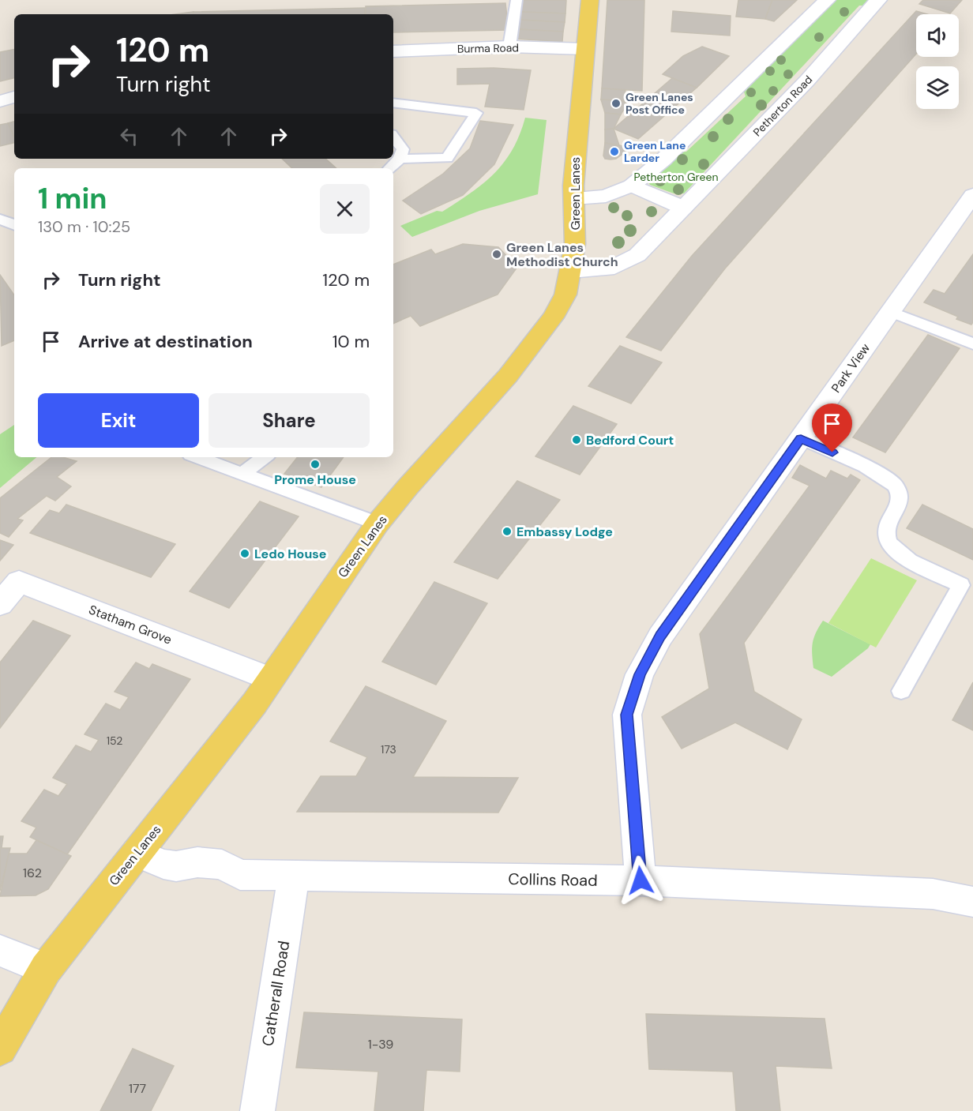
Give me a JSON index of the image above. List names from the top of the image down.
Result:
{
  "streets": {
    "main road": ["Green Lanes"],
    "street": [
      "Burma Road",
      "Petherton Road",
      "Park View",
      "Statham Grove",
      "Collins Road",
      "Catherall Road"
    ]
  },
  "crossings": [
    ["Burma Road", "Green Lanes"],
    ["Petherton Road", "Green Lanes"],
    ["Green Lanes", "Statham Grove"],
    ["Green Lanes", "Collins Road"],
    ["Park View", "Collins Road"],
    ["Collins Road", "Catherall Road"]
  ],
  "parks": ["Petherton Green"],
  "places": [
    "Green Lanes Post Office",
    "Green Lane Larder",
    "Green Lanes Methodist Church",
    "Bedford Court",
    "Prome House",
    "Embassy Lodge",
    "Ledo House"
  ],
  "house_numbers": [
    "152",
    "173",
    "162",
    "1-39",
    "177"
  ],
  "page": {
    "turn": ["120 m", "Turn right"],
    "heading": ["1 min", "130 m · 10:25"],
    "list": [
      {
        "name": "Turn right",
        "value": "120 m"
      },
      {
        "name": "Arrive at destination",
        "value": "10 m"
      }
    ],
    "buttons": ["Exit", "Share"]
  }
}
